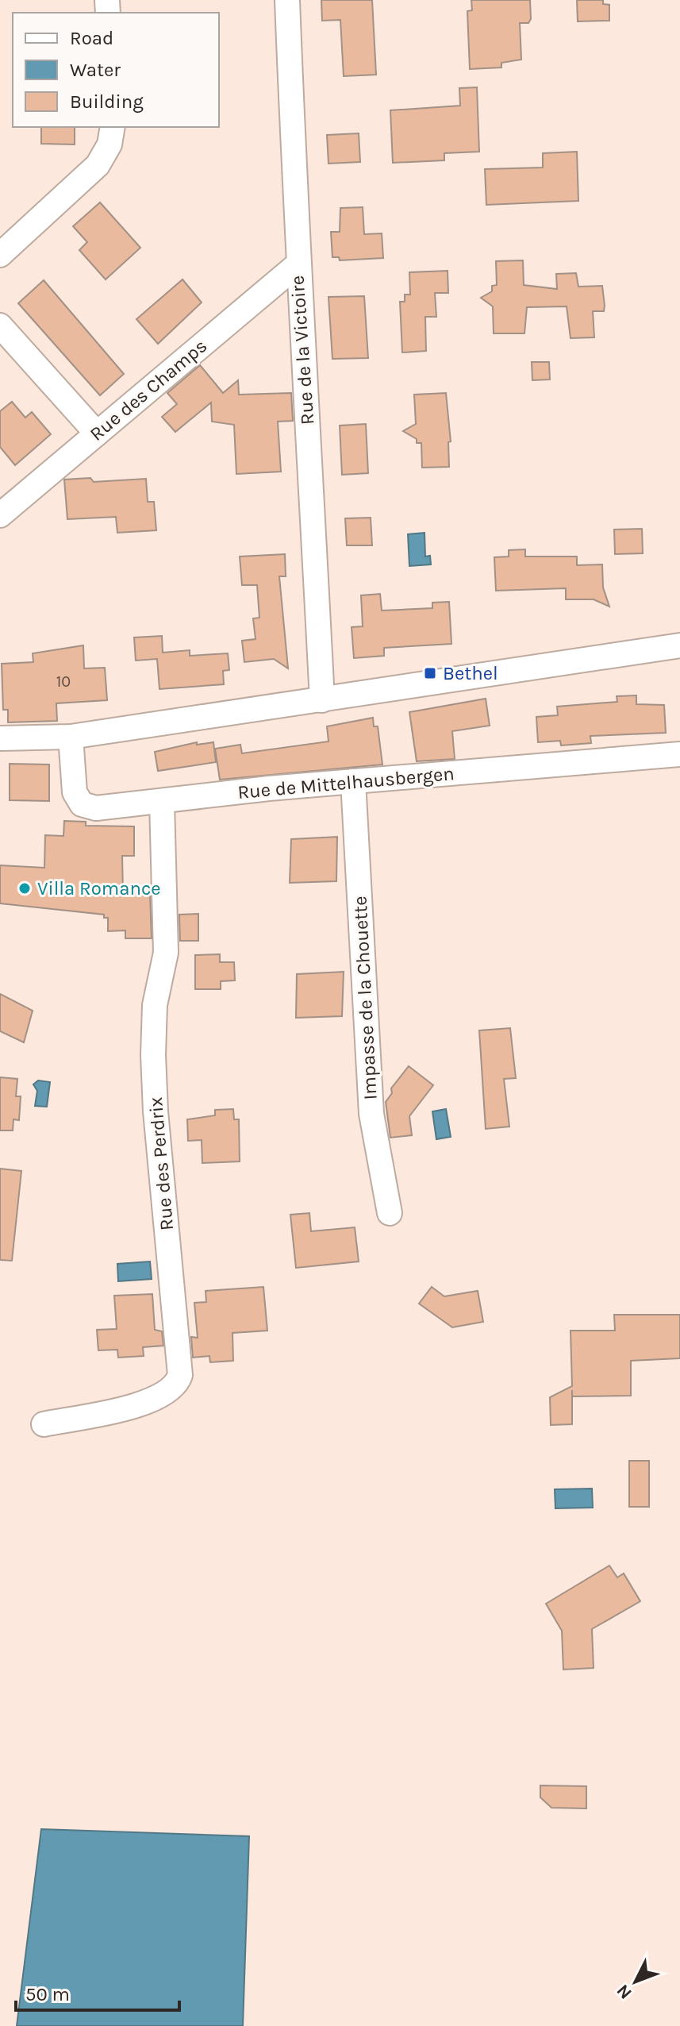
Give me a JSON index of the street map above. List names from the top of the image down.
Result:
{
  "streets": {
    "street": [
      "Rue de la Victoire",
      "Rue des Champs",
      "Rue de Mittelhausbergen",
      "Impasse de la Chouette",
      "Rue des Perdrix"
    ]
  },
  "crossings": [
    ["Rue de la Victoire", "Rue des Champs"],
    ["Rue de Mittelhausbergen", "Impasse de la Chouette"],
    ["Rue de Mittelhausbergen", "Rue des Perdrix"]
  ],
  "places": {
    "transit": ["Bethel"],
    "other": ["Villa Romance"]
  },
  "house_numbers": ["10"],
  "legend": ["Road", "Water", "Building"],
  "scale_bar": "50 m",
  "north": "bottom left"
}
